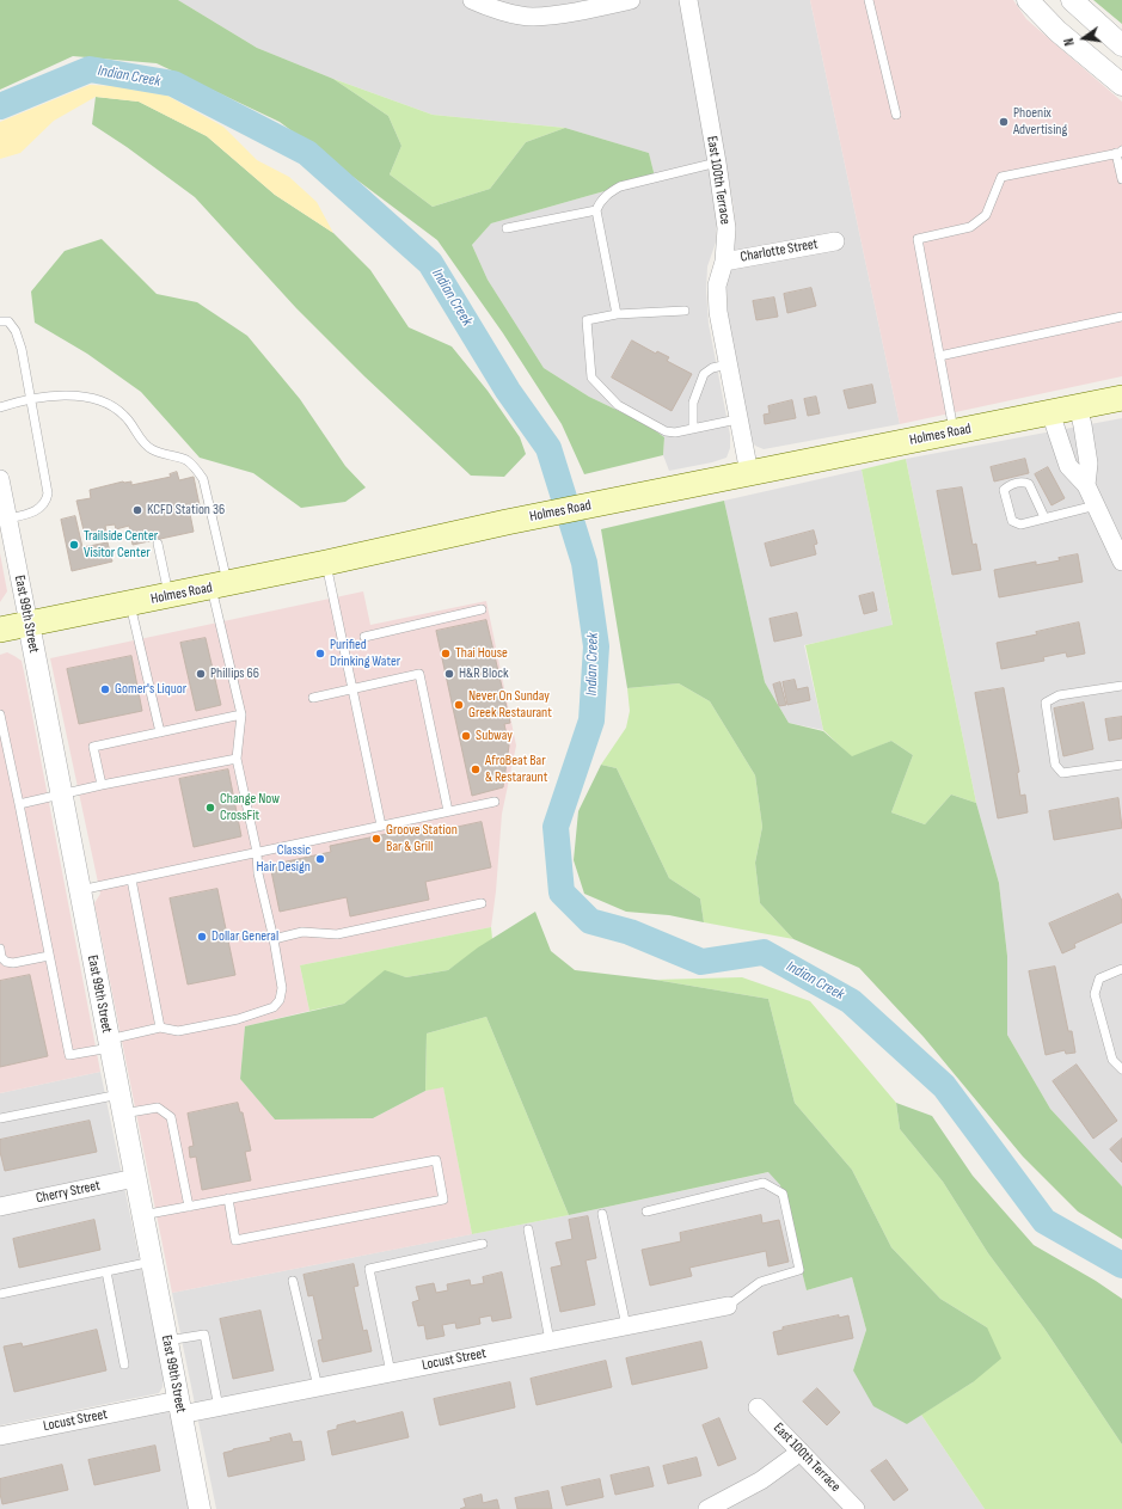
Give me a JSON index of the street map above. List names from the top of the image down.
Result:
{
  "streets": {
    "main road": ["Holmes Road"],
    "street": [
      "East 100th Terrace",
      "Charlotte Street",
      "East 99th Street",
      "Cherry Street",
      "Locust Street"
    ]
  },
  "crossings": [
    ["East 100th Terrace", "Charlotte Street"],
    ["East 100th Terrace", "Holmes Road"],
    ["Holmes Road", "East 99th Street"],
    ["East 99th Street", "Cherry Street"],
    ["East 99th Street", "Locust Street"]
  ],
  "water": ["Indian Creek"],
  "places": [
    "Phoenix Advertising",
    "KCFD Station 36",
    "Trailside Center Visitor Center",
    "Purified Drinking Water",
    "Thai House",
    "Phillips 66",
    "H&R Block",
    "Gomer's Liquor",
    "Never On Sunday Greek Restaurant",
    "Subway",
    "AfroBeat Bar & Restaraunt",
    "Change Now CrossFit",
    "Groove Station Bar & Grill",
    "Classic Hair Design",
    "Dollar General"
  ],
  "north": "left"
}
